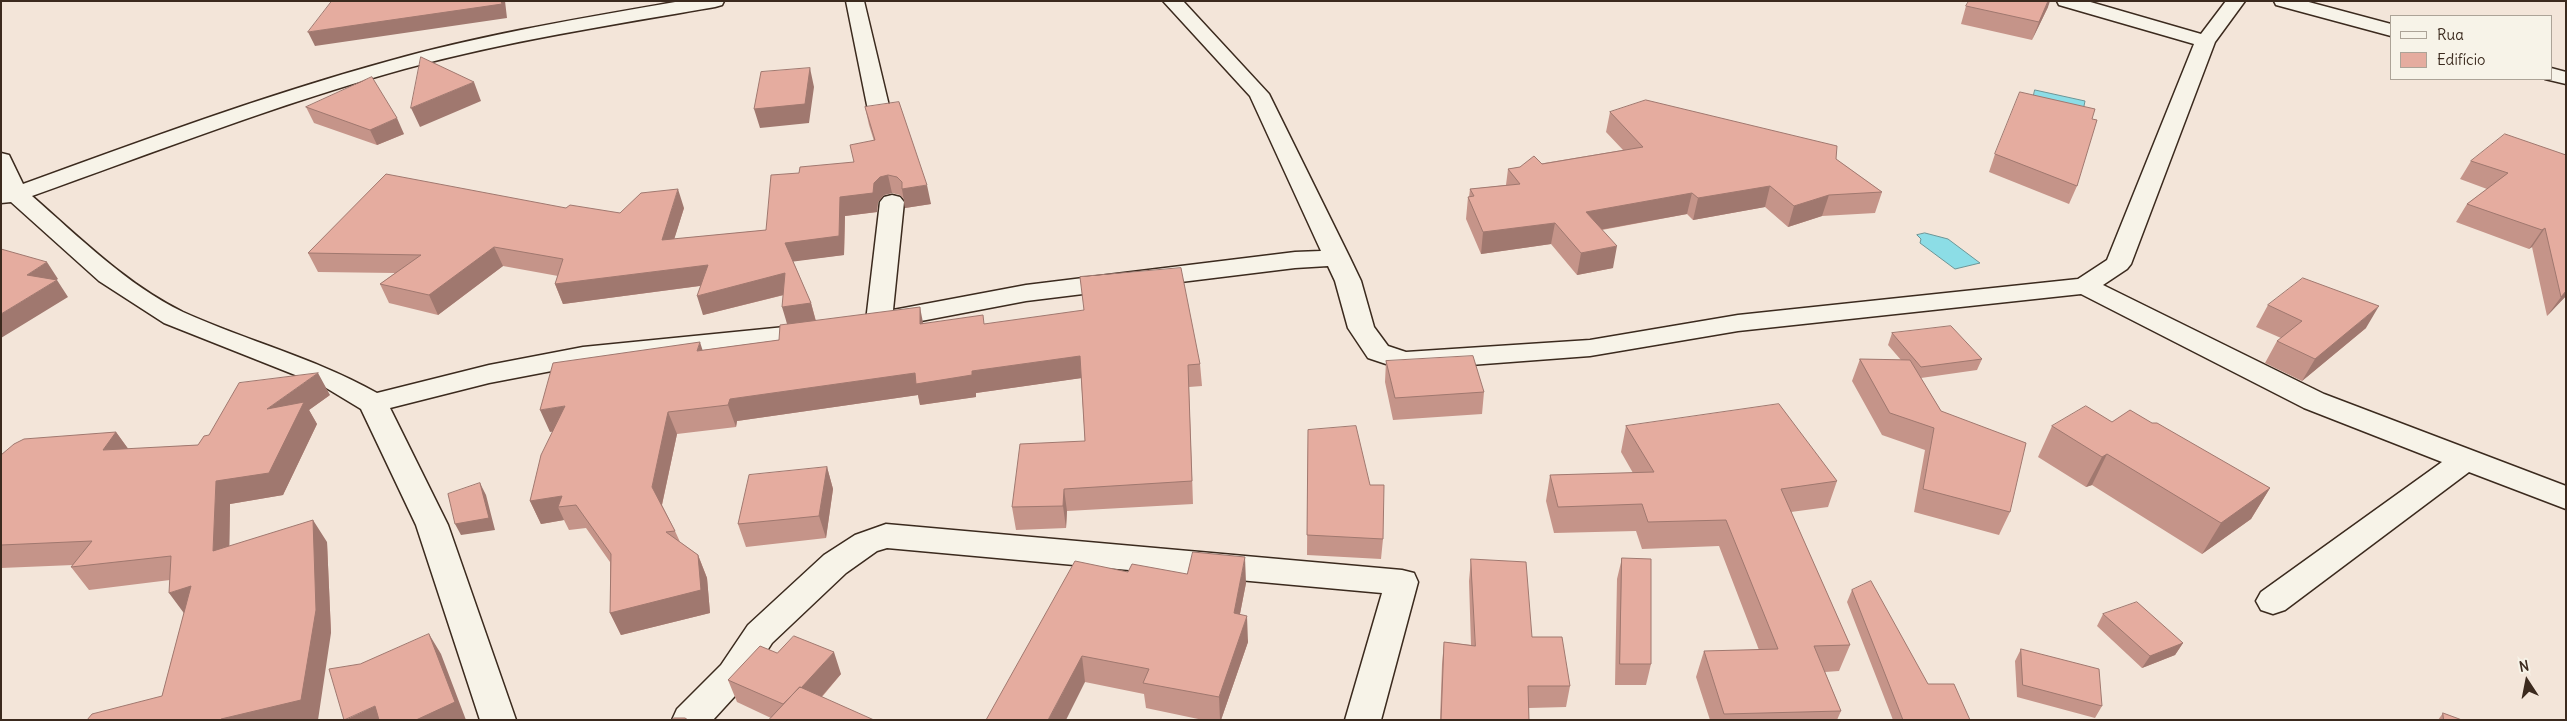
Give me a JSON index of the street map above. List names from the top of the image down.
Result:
{
  "legend": ["Rua", "Edifício"],
  "north": "top"
}
